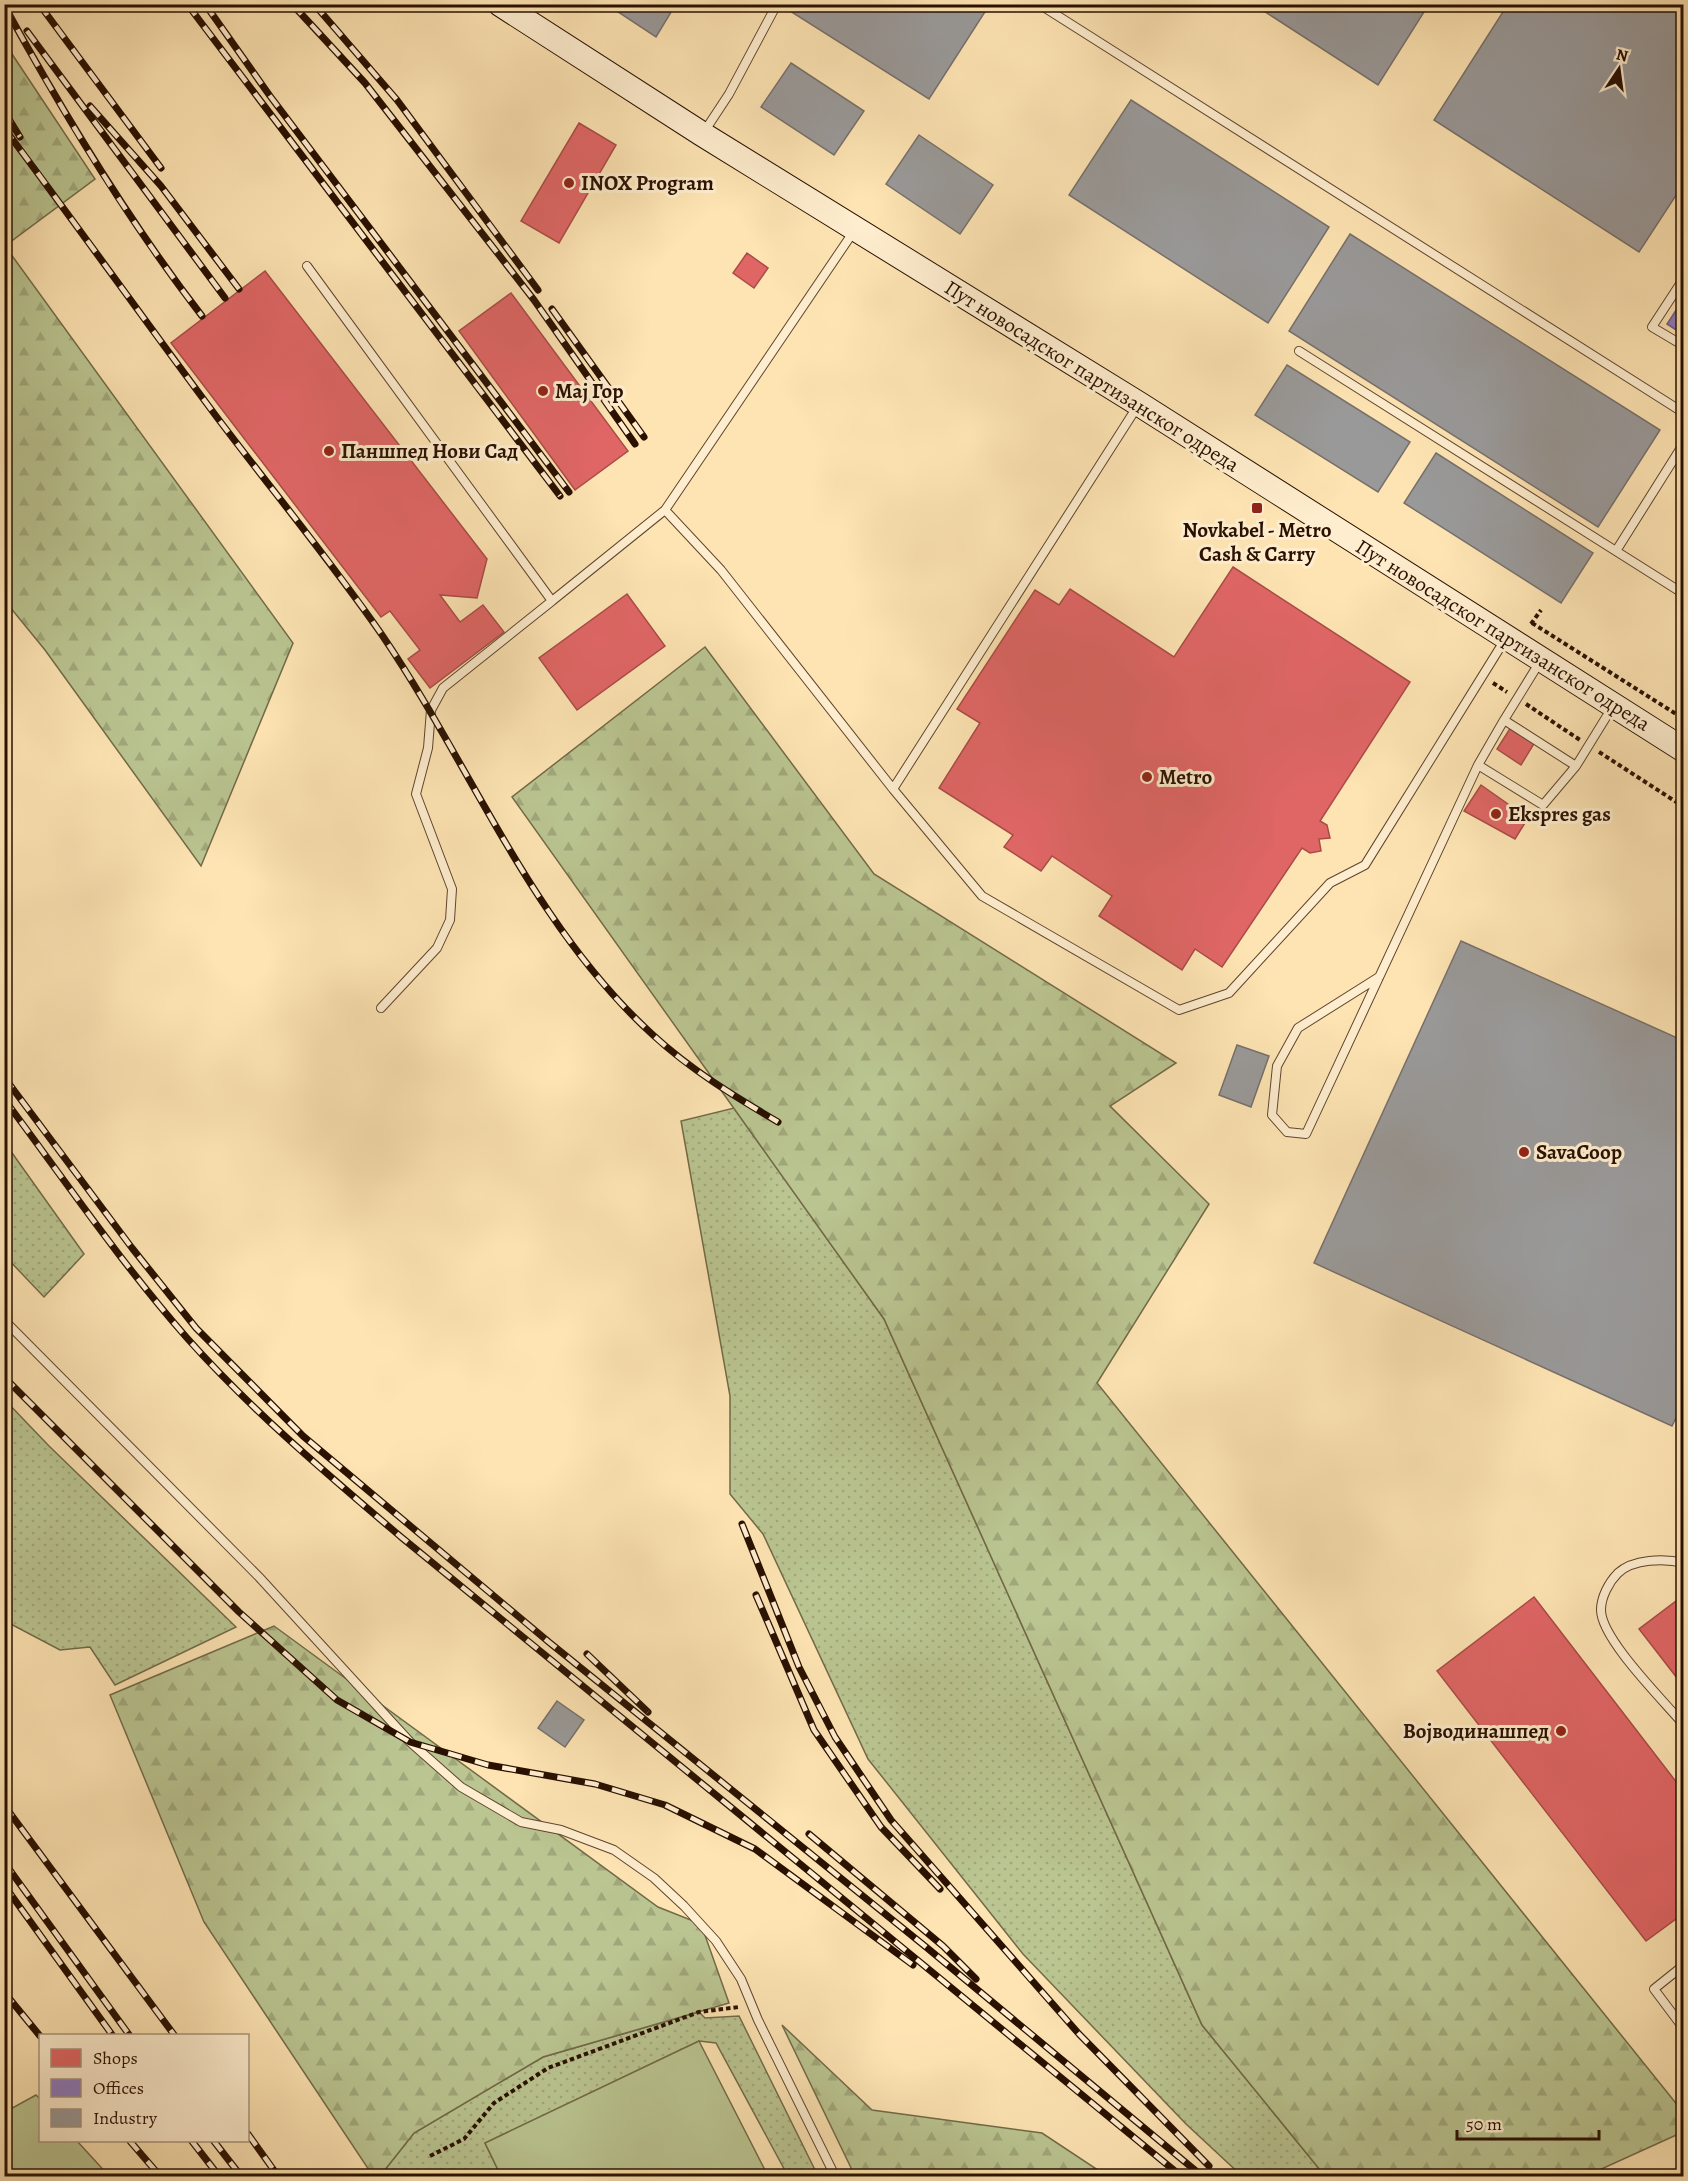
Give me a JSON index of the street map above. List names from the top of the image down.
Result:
{
  "streets": {
    "street": ["Пут новосадског партизанског одреда"]
  },
  "places": {
    "other": [
      "INOX Program",
      "Мај Гор",
      "Паншпед Нови Сад",
      "Metro",
      "Ekspres gas",
      "SavaCoop",
      "Војводинашпед"
    ],
    "transit": ["Novkabel - Metro Cash & Carry"]
  },
  "legend": ["Shops", "Offices", "Industry"],
  "scale_bar": "50 m",
  "north": "top"
}
